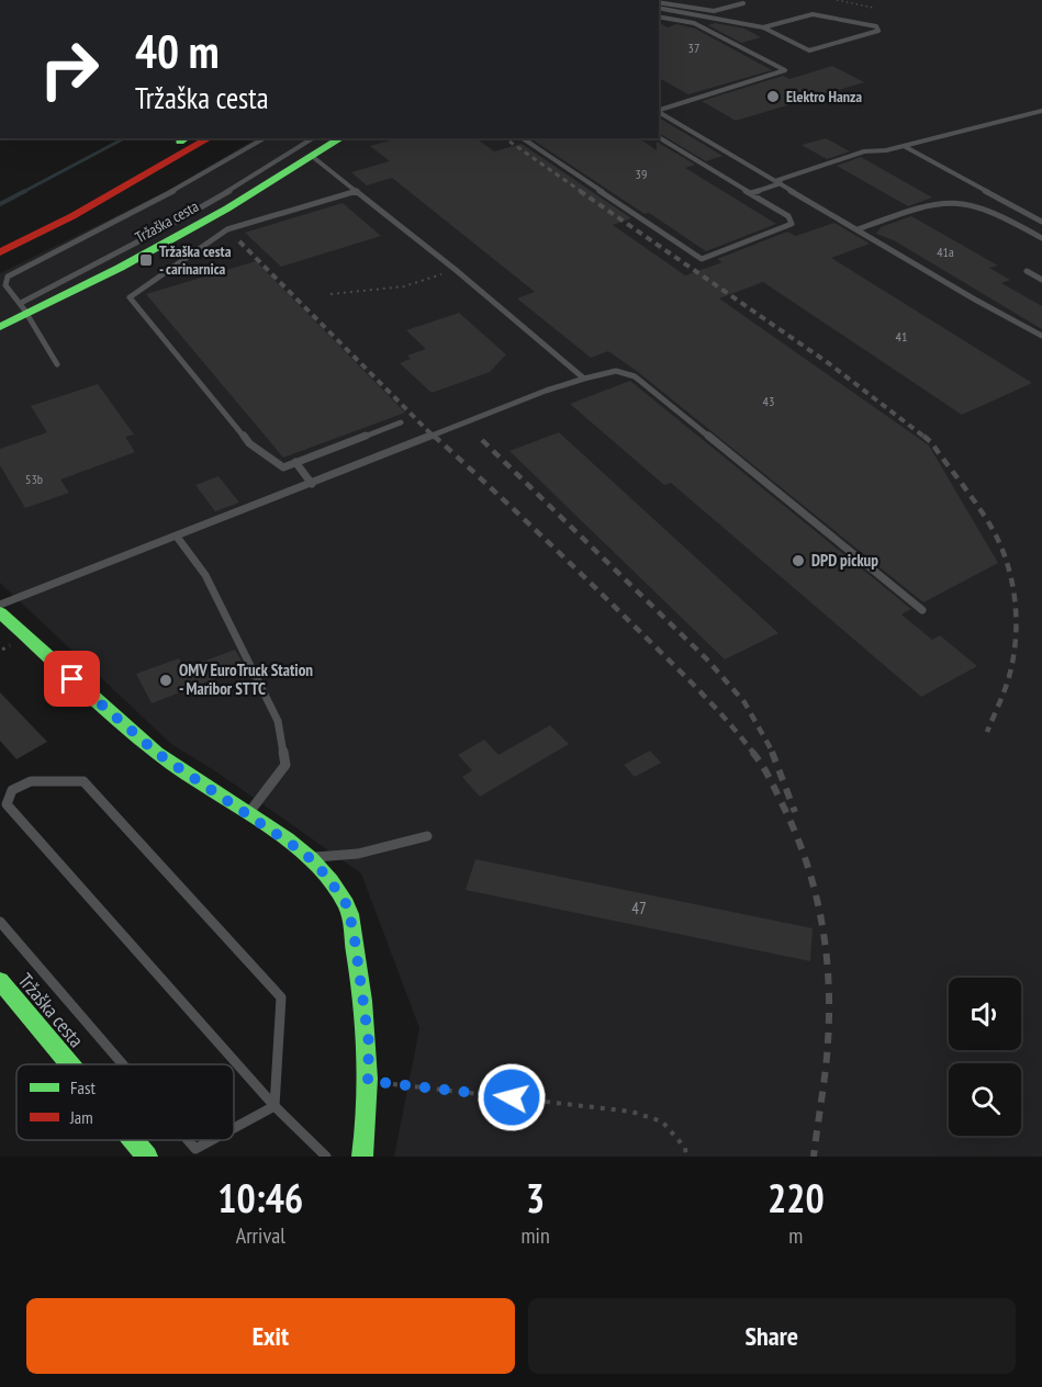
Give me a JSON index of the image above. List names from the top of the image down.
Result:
{
  "streets": {
    "street": ["Tržaška cesta"]
  },
  "places": {
    "other": ["Elektro Hanza", "DPD pickup", "OMV EuroTruck Station - Maribor STTC"],
    "transit": ["Tržaška cesta - carinarnica"]
  },
  "house_numbers": [
    "37",
    "39",
    "41a",
    "41",
    "43",
    "53b",
    "47"
  ],
  "legend": ["Fast", "Jam"],
  "page": {
    "turn": ["40 m", "Tržaška cesta"],
    "eta": [
      "10:46",
      "Arrival",
      "3",
      "min",
      "220",
      "m"
    ],
    "buttons": ["Exit", "Share"]
  }
}
